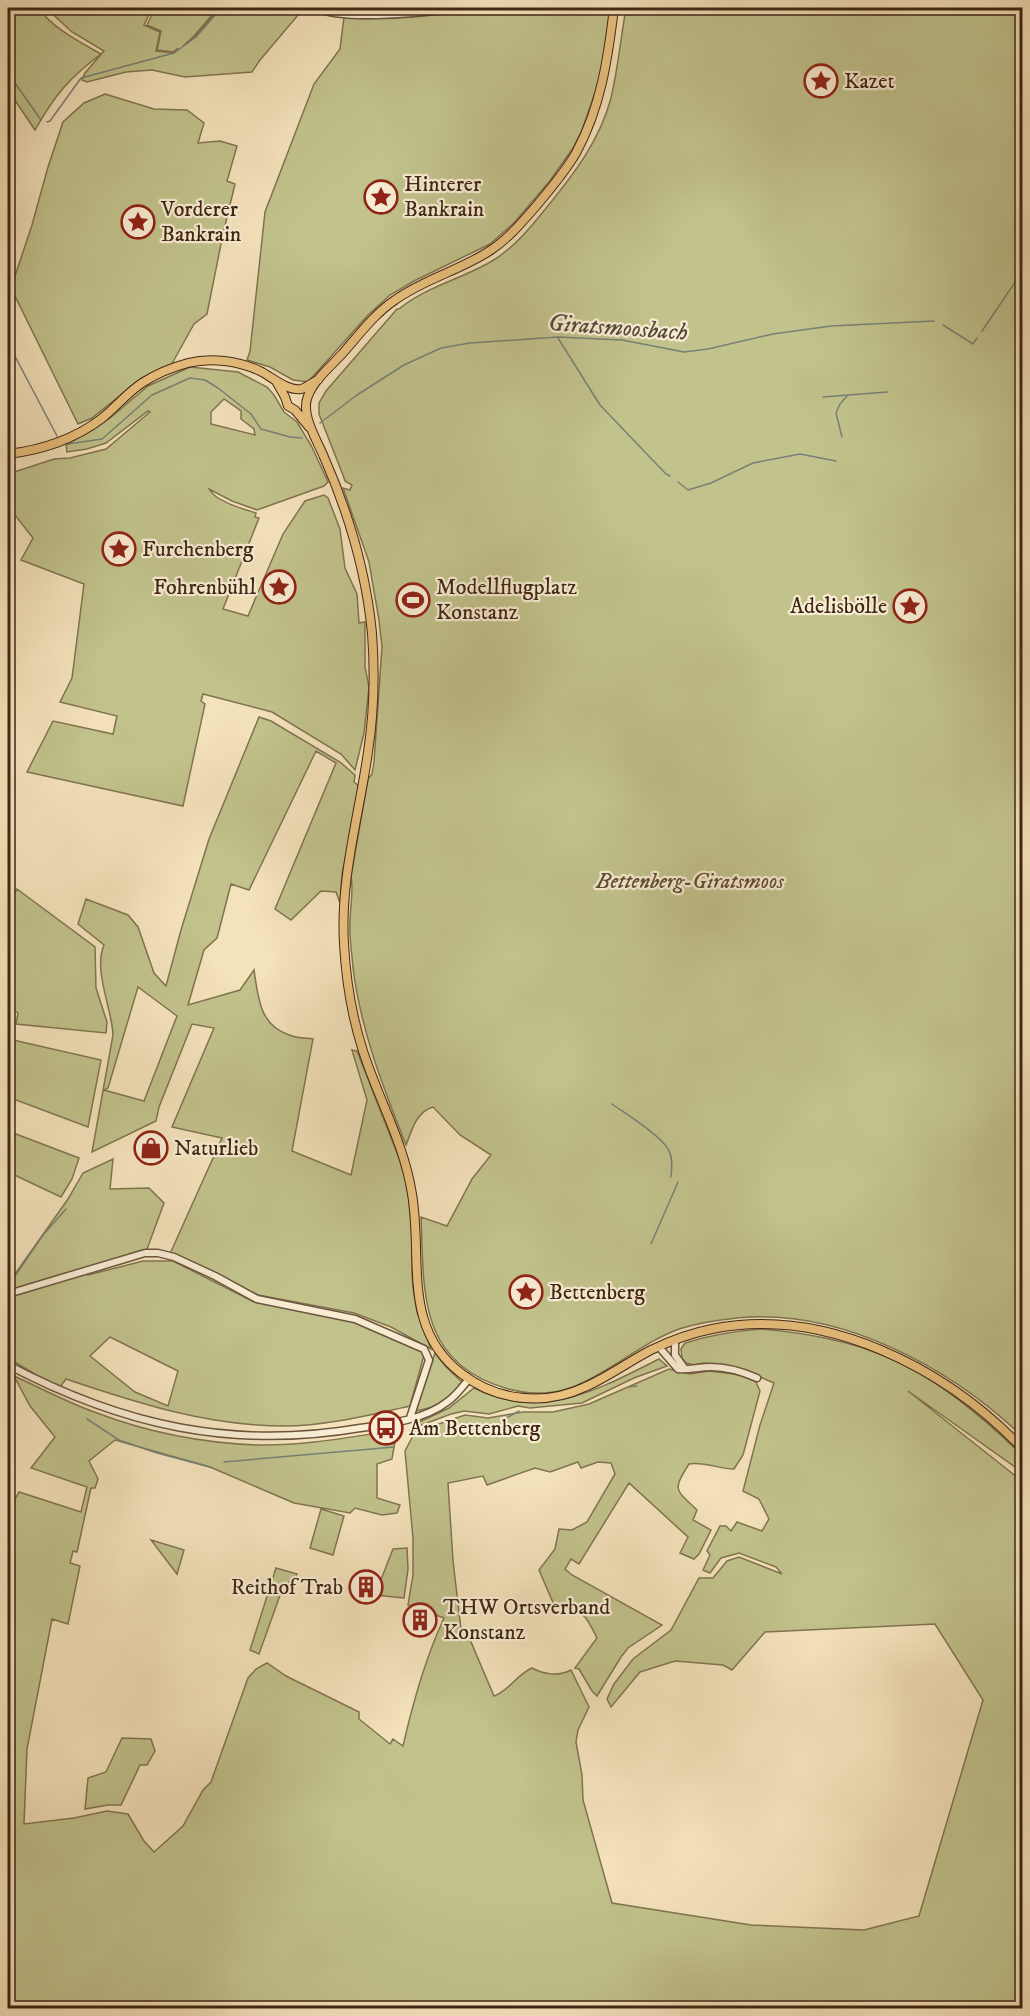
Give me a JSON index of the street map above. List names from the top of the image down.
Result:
{
  "water": ["Giratsmoosbach"],
  "parks": ["Bettenberg-Giratsmoos"],
  "places": {
    "place": [
      "Kazet",
      "Hinterer Bankrain",
      "Vorderer Bankrain",
      "Furchenberg",
      "Fohrenbühl",
      "Adelisbölle",
      "Bettenberg"
    ],
    "sports": ["Modellflugplatz Konstanz"],
    "shop": ["Naturlieb"],
    "bus stop": ["Am Bettenberg"],
    "building": ["Reithof Trab", "THW Ortsverband Konstanz"]
  }
}
